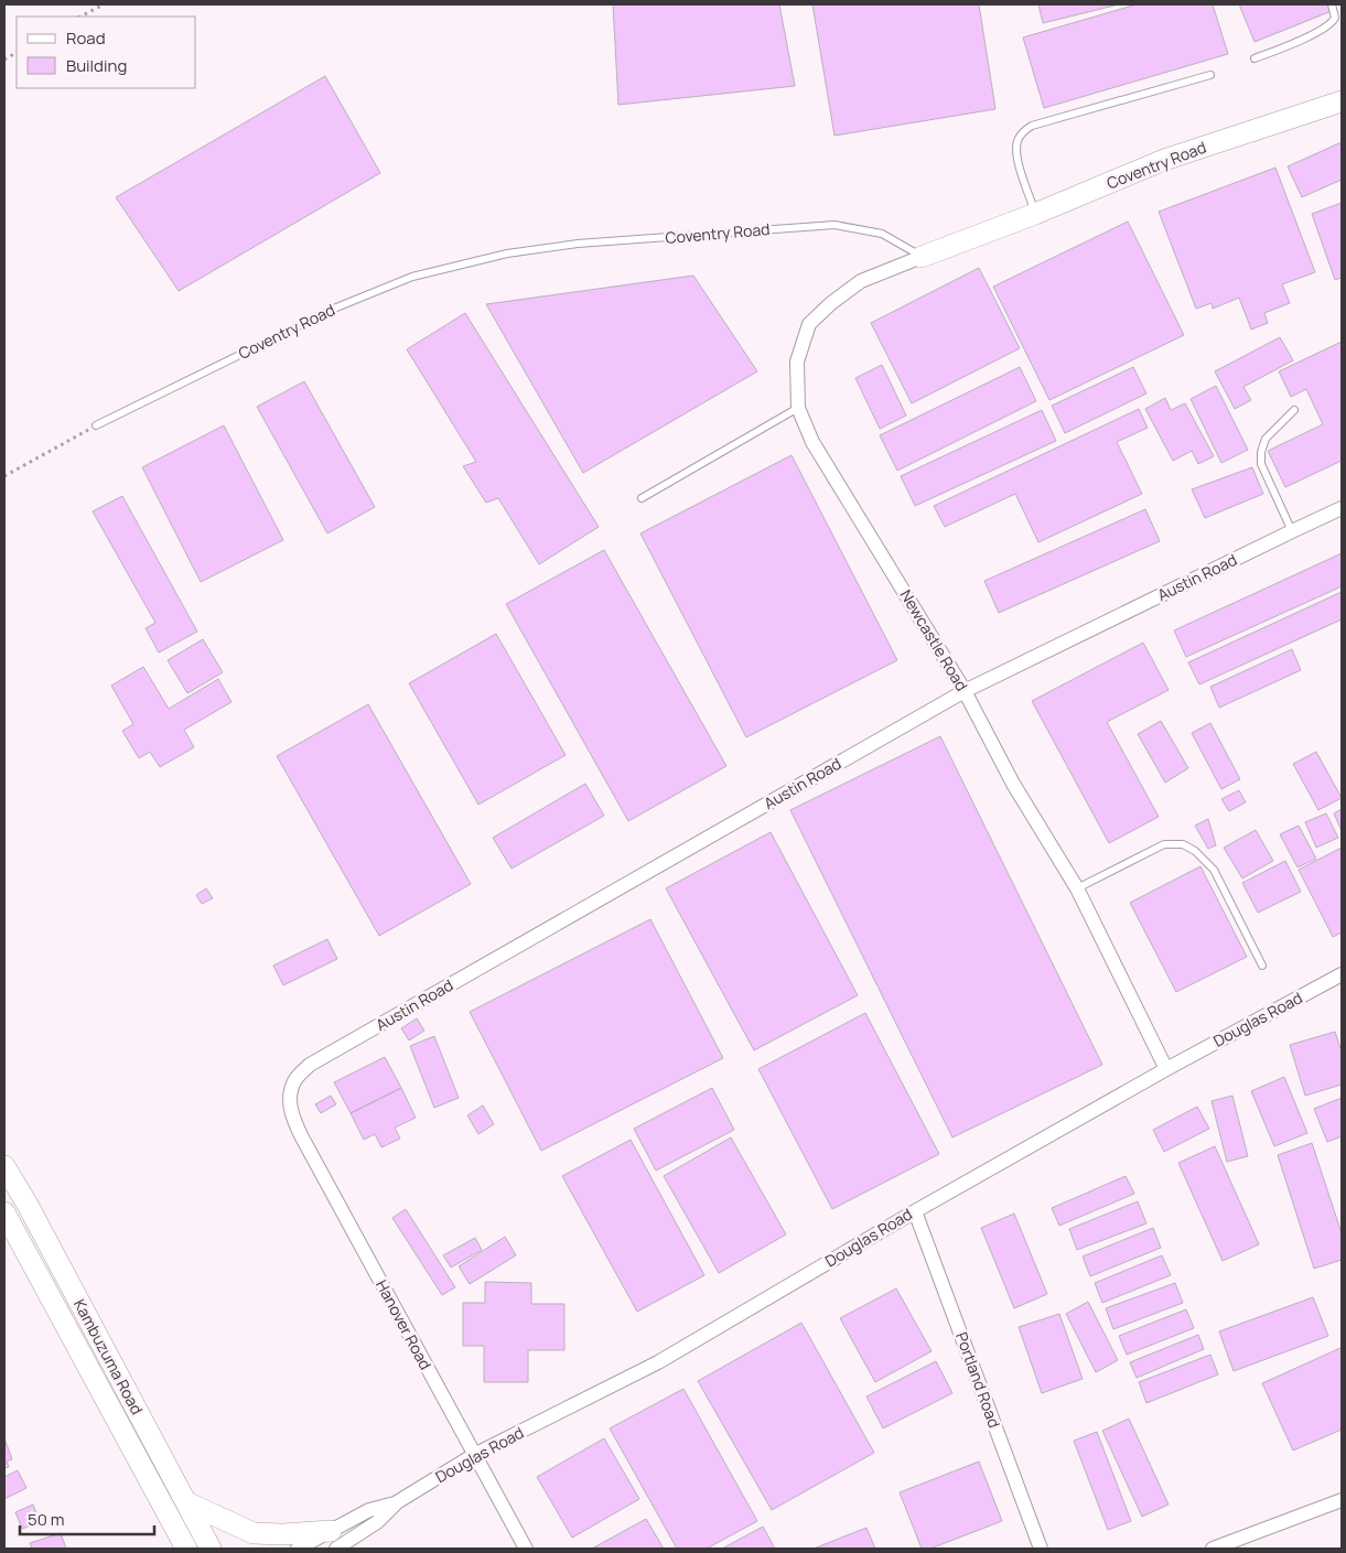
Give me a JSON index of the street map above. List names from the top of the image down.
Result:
{
  "streets": {
    "main road": ["Coventry Road", "Kambuzuma Road"],
    "street": [
      "Austin Road",
      "Newcastle Road",
      "Douglas Road",
      "Hanover Road",
      "Portland Road"
    ]
  },
  "crossings": [
    ["Coventry Road", "Newcastle Road"],
    ["Austin Road", "Newcastle Road"],
    ["Austin Road", "Hanover Road"],
    ["Newcastle Road", "Douglas Road"],
    ["Douglas Road", "Hanover Road"],
    ["Douglas Road", "Portland Road"]
  ],
  "legend": ["Road", "Building"],
  "scale_bar": "50 m"
}
